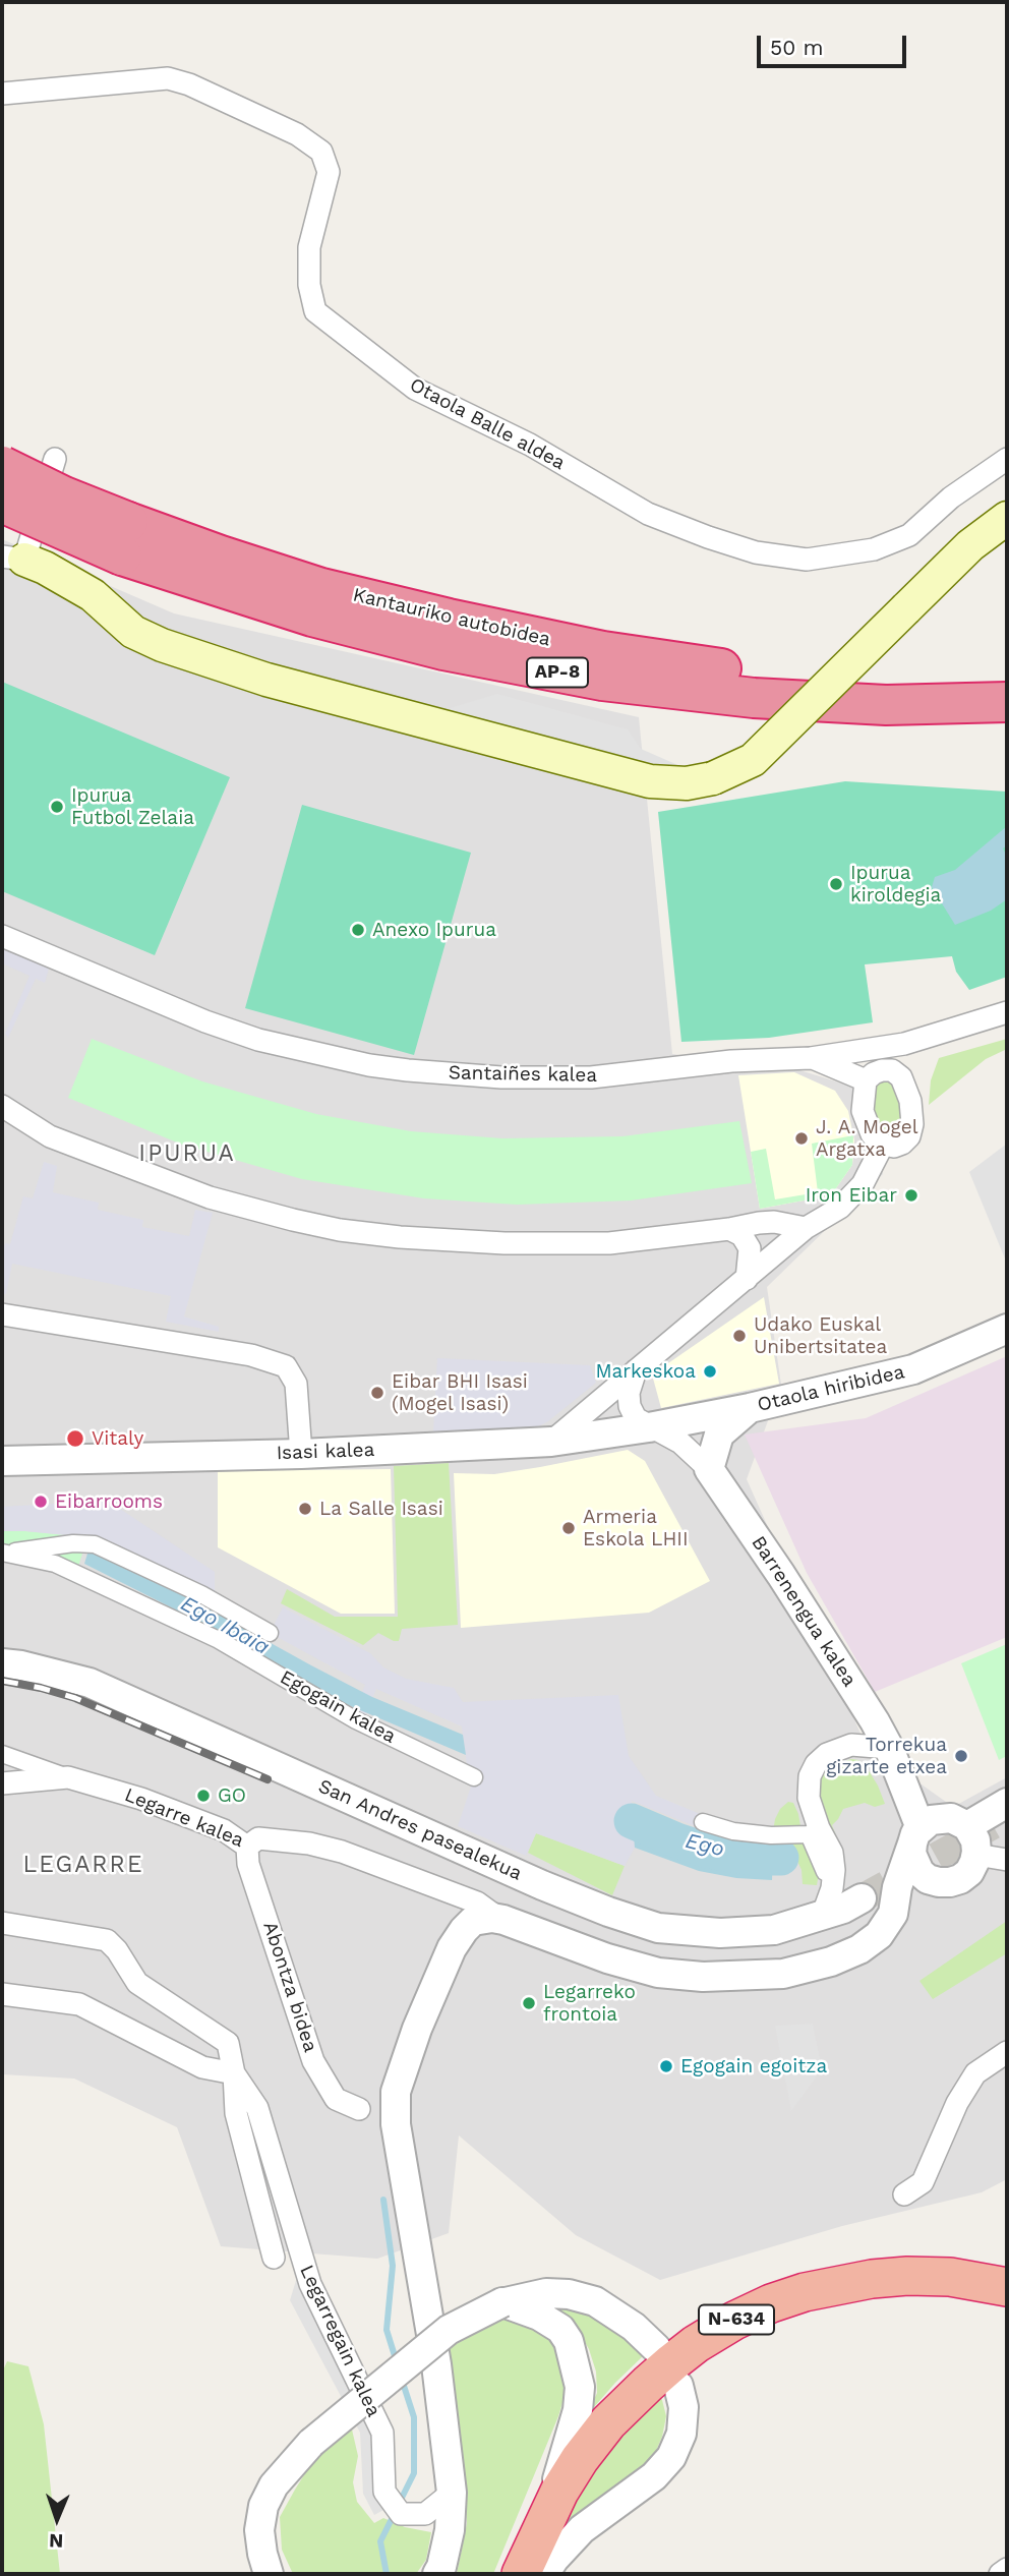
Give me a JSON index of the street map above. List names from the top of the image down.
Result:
{
  "streets": {
    "highway": ["Kantauriko autobidea", "AP-8", "N-634"],
    "street": [
      "Otaola Balle aldea",
      "Santaiñes kalea",
      "Otaola hiribidea",
      "Isasi kalea",
      "Barrenengua kalea",
      "Egogain kalea",
      "Legarre kalea",
      "San Andres pasealekua",
      "Abontza bidea",
      "Legarregain kalea"
    ]
  },
  "crossings": [
    ["Otaola hiribidea", "Isasi kalea"],
    ["Legarre kalea", "Abontza bidea"]
  ],
  "districts": ["IPURUA", "LEGARRE"],
  "water": ["Ego Ibaia", "Ego"],
  "places": [
    "Ipurua Futbol Zelaia",
    "Ipurua kiroldegia",
    "Anexo Ipurua",
    "J. A. Mogel Argatxa",
    "Iron Eibar",
    "Udako Euskal Unibertsitatea",
    "Markeskoa",
    "Eibar BHI Isasi (Mogel Isasi)",
    "Vitaly",
    "Eibarrooms",
    "La Salle Isasi",
    "Armeria Eskola LHII",
    "Torrekua gizarte etxea",
    "GO",
    "Legarreko frontoia",
    "Egogain egoitza"
  ],
  "scale_bar": "50 m",
  "north": "bottom"
}
